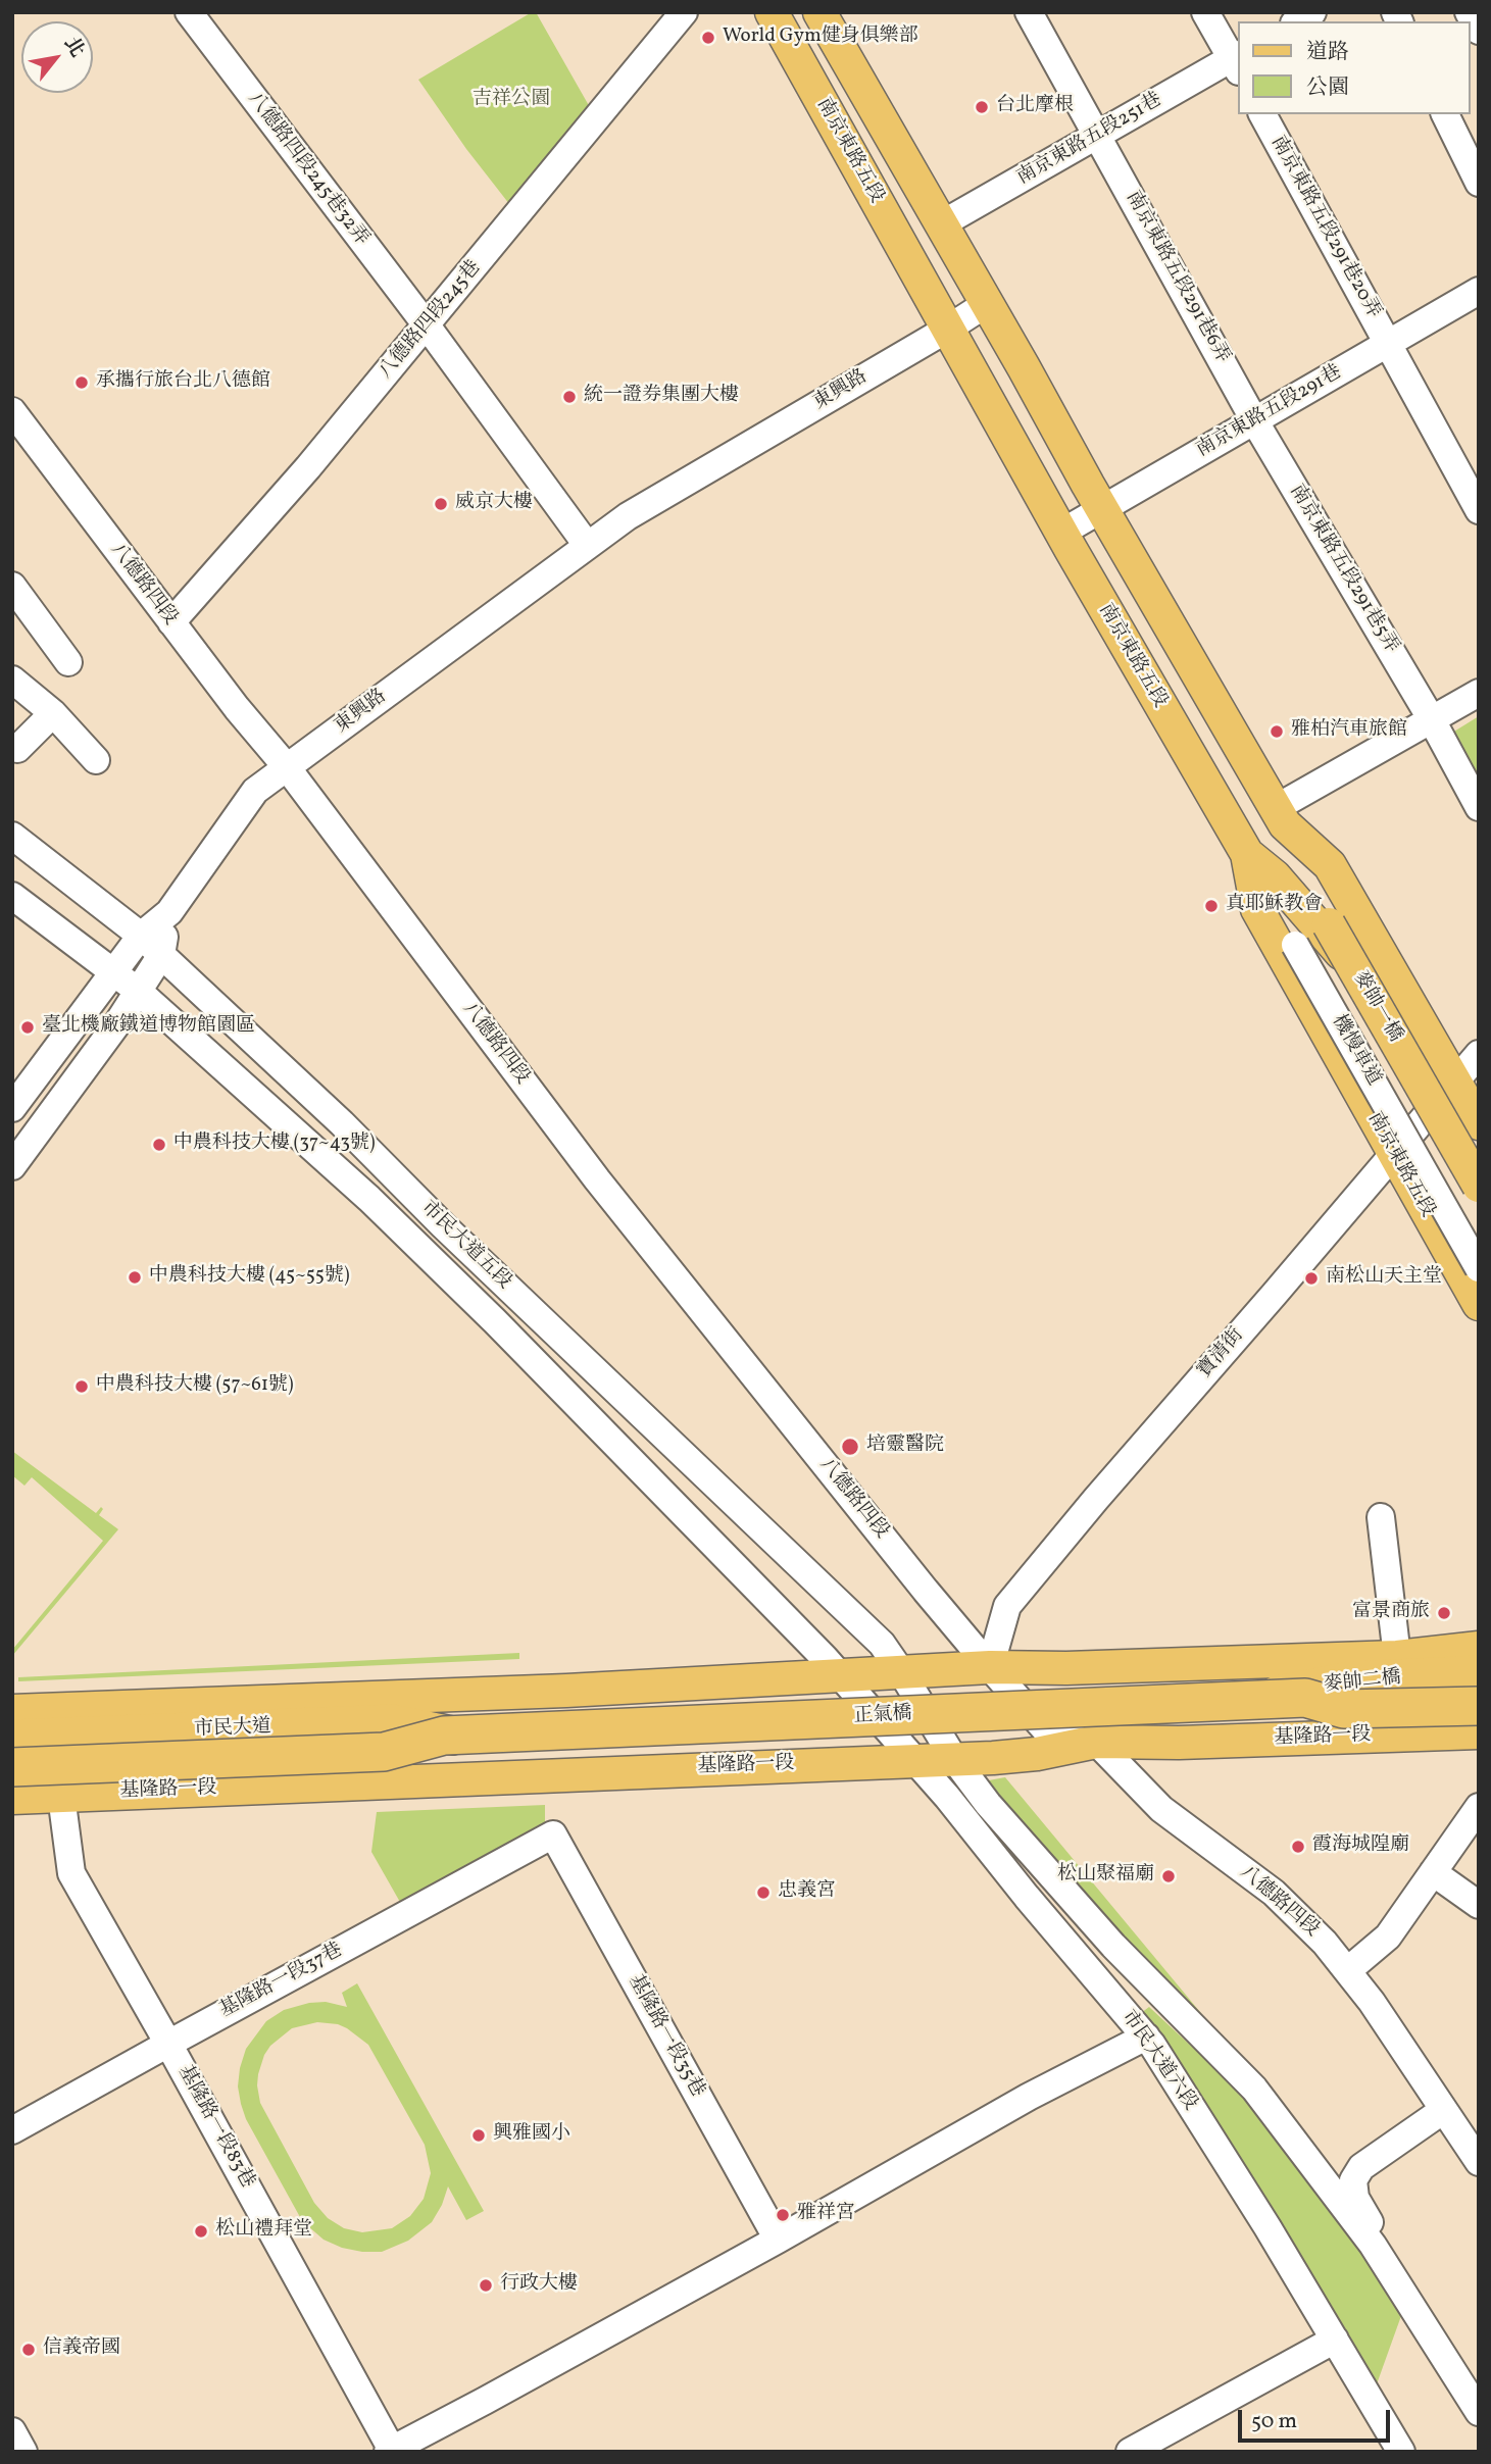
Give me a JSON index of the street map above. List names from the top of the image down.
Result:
{
  "streets": {
    "highway": ["麥帥二橋", "正氣橋", "市民大道"],
    "main road": ["南京東路五段", "麥帥一橋", "基隆路一段"],
    "street": [
      "南京東路五段251巷",
      "八德路四段245巷32弄",
      "南京東路五段291巷20弄",
      "南京東路五段291巷6弄",
      "八德路四段245巷",
      "東興路",
      "南京東路五段291巷",
      "南京東路五段291巷5弄",
      "八德路四段",
      "機慢車道",
      "市民大道五段",
      "寶清街",
      "基隆路一段37巷",
      "基隆路一段35巷",
      "市民大道六段",
      "基隆路一段83巷"
    ]
  },
  "crossings": [
    ["南京東路五段251巷", "南京東路五段291巷6弄"],
    ["南京東路五段", "東興路"],
    ["南京東路五段", "南京東路五段291巷"],
    ["南京東路五段", "寶清街"],
    ["八德路四段245巷32弄", "八德路四段245巷"],
    ["南京東路五段291巷20弄", "南京東路五段291巷"],
    ["南京東路五段291巷6弄", "南京東路五段291巷"],
    ["南京東路五段291巷6弄", "南京東路五段291巷5弄"],
    ["八德路四段245巷", "八德路四段"],
    ["東興路", "八德路四段"],
    ["東興路", "市民大道五段"],
    ["南京東路五段291巷", "南京東路五段291巷5弄"],
    ["八德路四段", "寶清街"],
    ["八德路四段", "基隆路一段"],
    ["市民大道五段", "市民大道六段"],
    ["麥帥二橋", "正氣橋"],
    ["正氣橋", "市民大道"],
    ["基隆路一段", "市民大道六段"],
    ["基隆路一段", "基隆路一段83巷"],
    ["基隆路一段37巷", "基隆路一段35巷"],
    ["基隆路一段37巷", "基隆路一段83巷"]
  ],
  "parks": ["吉祥公園"],
  "places": [
    "World Gym健身俱樂部",
    "台北摩根",
    "承攜行旅台北八德館",
    "統一證券集團大樓",
    "威京大樓",
    "雅柏汽車旅館",
    "真耶穌教會",
    "臺北機廠鐵道博物館園區",
    "中農科技大樓 (37~43號)",
    "中農科技大樓 (45~55號)",
    "南松山天主堂",
    "中農科技大樓 (57~61號)",
    "培靈醫院",
    "富景商旅",
    "霞海城隍廟",
    "松山聚福廟",
    "忠義宮",
    "興雅國小",
    "雅祥宮",
    "松山禮拜堂",
    "行政大樓",
    "信義帝國"
  ],
  "legend": ["道路", "公園"],
  "scale_bar": "50 m",
  "north": "top right"
}
